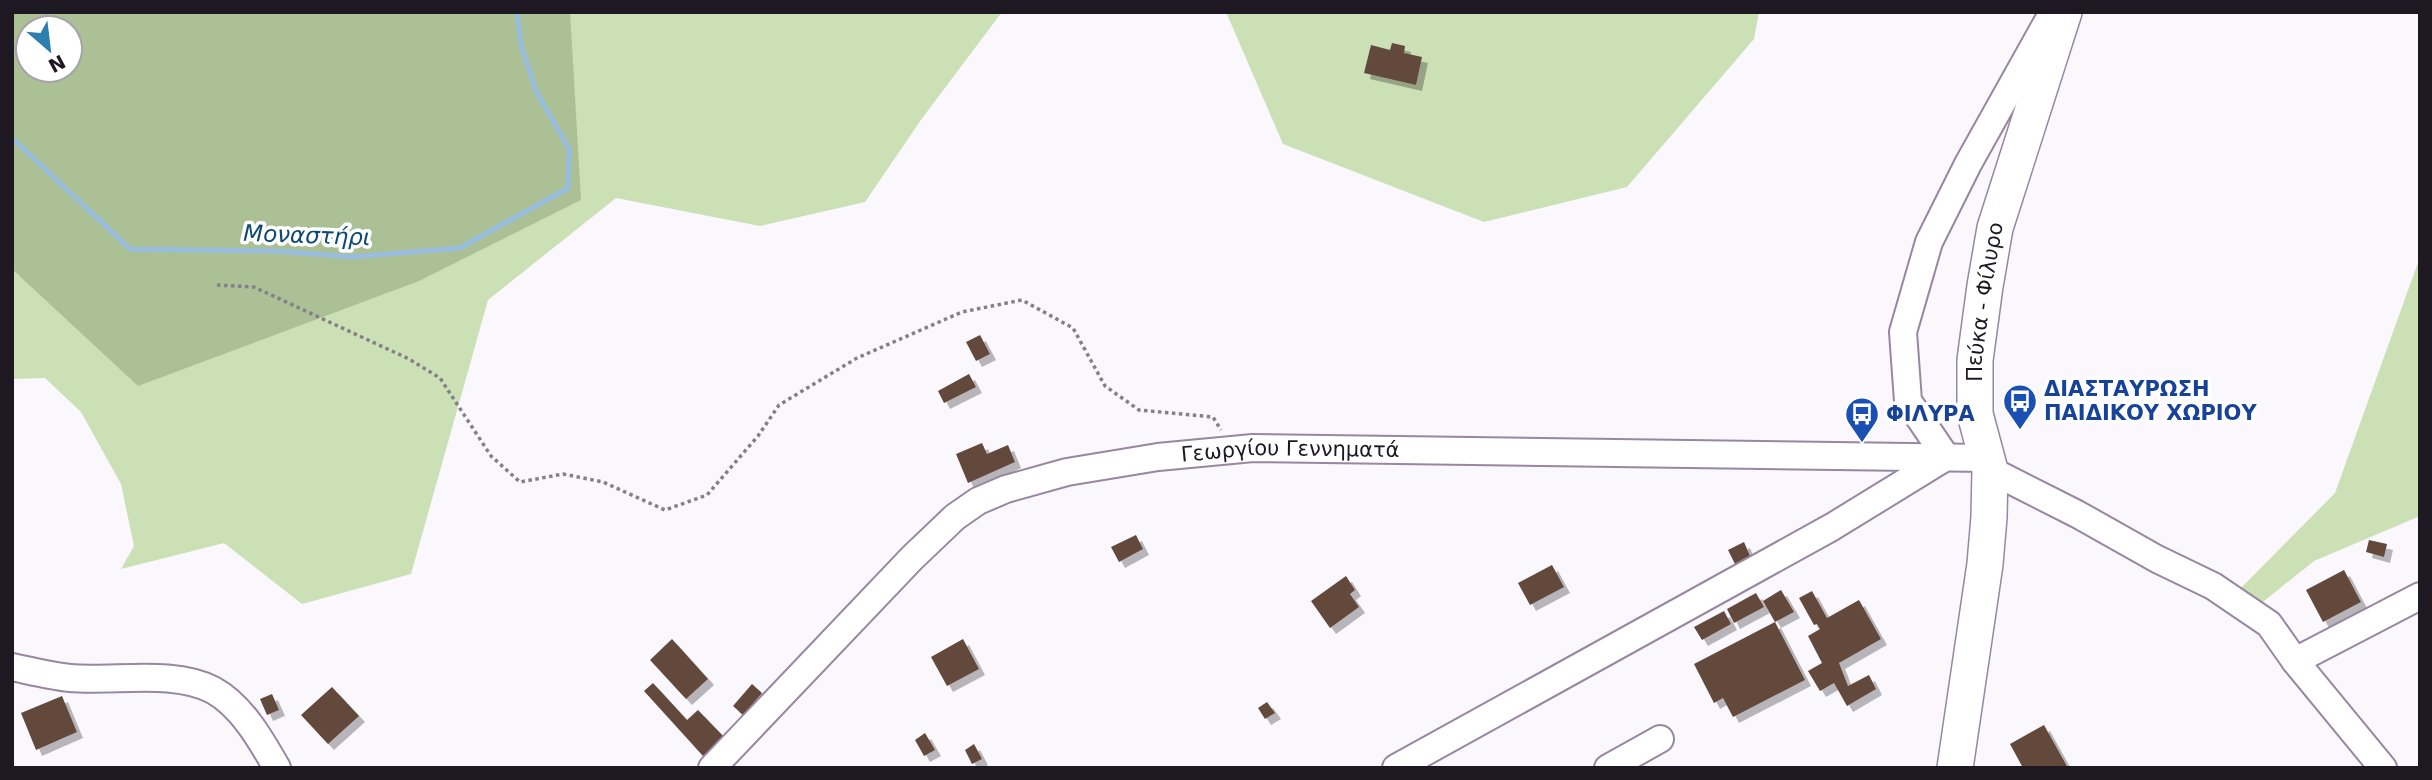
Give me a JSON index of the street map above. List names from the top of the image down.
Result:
{
  "streets": {
    "main road": ["Πεύκα - Φίλυρο"],
    "street": ["Γεωργίου Γεννηματά"]
  },
  "crossings": [
    ["Πεύκα - Φίλυρο", "Γεωργίου Γεννηματά"]
  ],
  "water": ["Μοναστήρι"],
  "places": {
    "bus stop": ["ΔΙΑΣΤΑΥΡΩΣΗ ΠΑΙΔΙΚΟΥ ΧΩΡΙΟΥ", "ΦΙΛΥΡΑ"]
  },
  "north": "bottom right"
}
